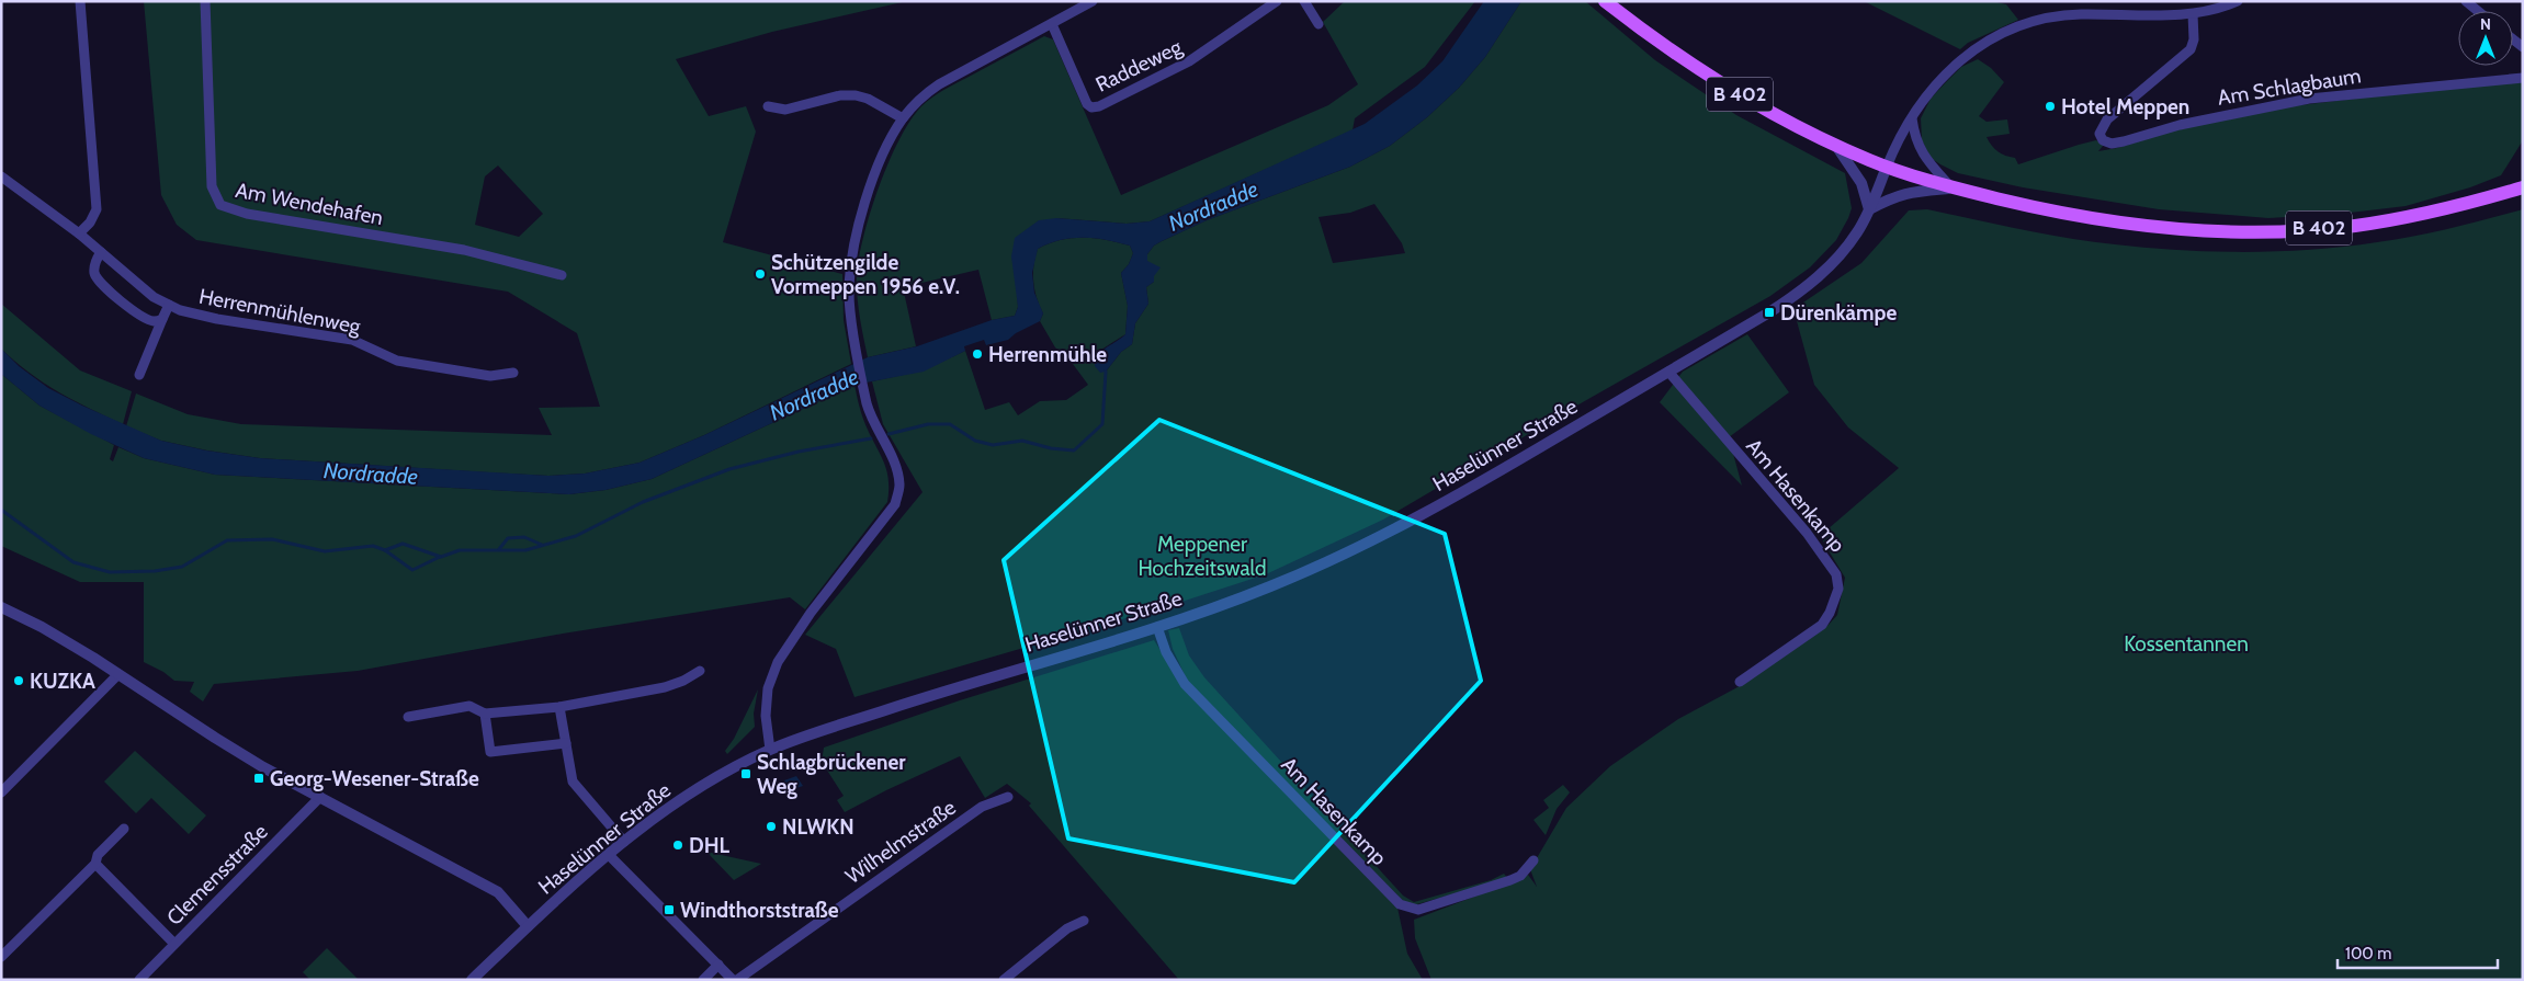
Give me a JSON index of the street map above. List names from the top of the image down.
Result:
{
  "streets": {
    "main road": ["B 402"],
    "street": [
      "Raddeweg",
      "Am Schlagbaum",
      "Am Wendehafen",
      "Herrenmühlenweg",
      "Haselünner Straße",
      "Am Hasenkamp",
      "Wilhelmstraße",
      "Clemensstraße"
    ]
  },
  "crossings": [
    ["B 402", "Haselünner Straße"],
    ["Haselünner Straße", "Am Hasenkamp"]
  ],
  "water": ["Nordradde"],
  "parks": ["Meppener Hochzeitswald", "Kossentannen"],
  "places": {
    "other": [
      "Hotel Meppen",
      "Schützengilde Vormeppen 1956 e.V.",
      "Herrenmühle",
      "KUZKA",
      "NLWKN",
      "DHL"
    ],
    "transit": [
      "Dürenkämpe",
      "Schlagbrückener Weg",
      "Georg-Wesener-Straße",
      "Windthorststraße"
    ]
  },
  "scale_bar": "100 m",
  "north": "top"
}
